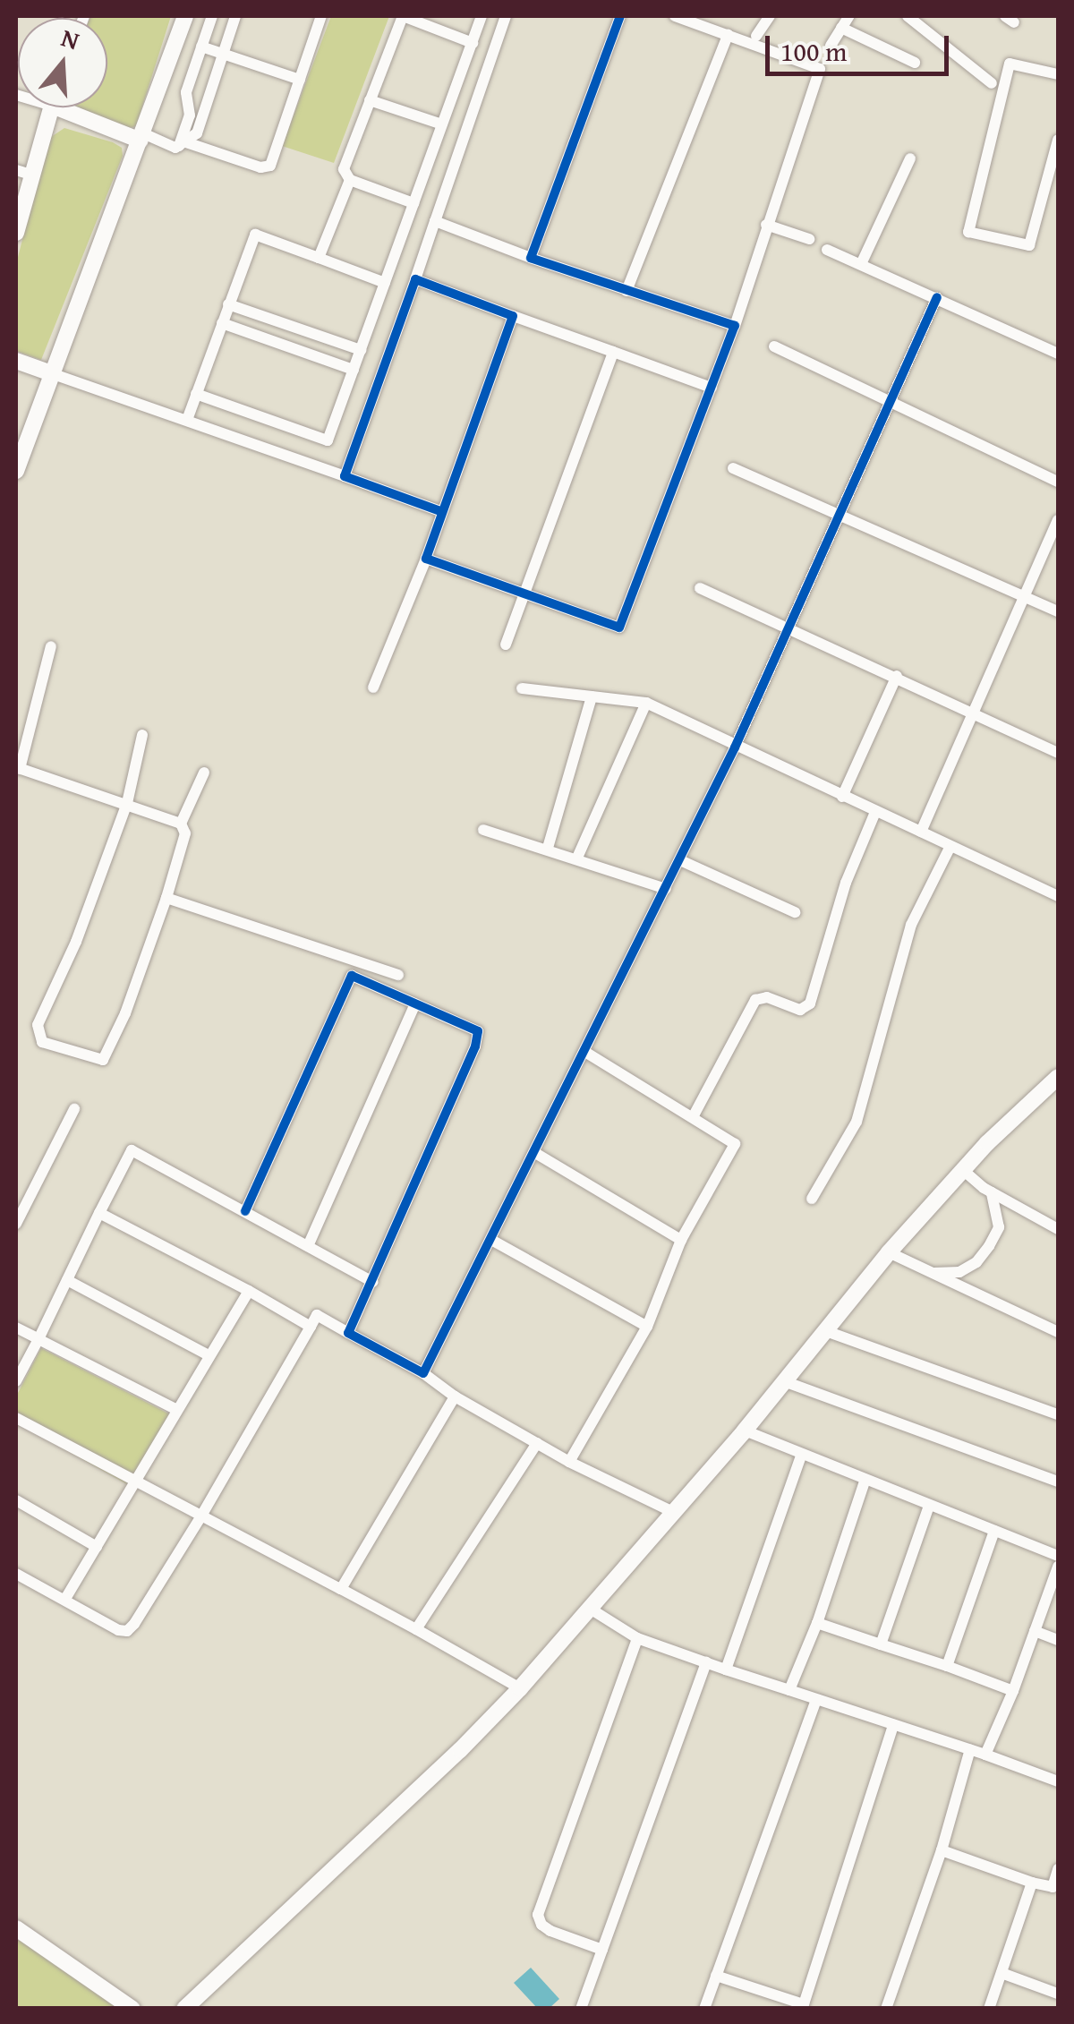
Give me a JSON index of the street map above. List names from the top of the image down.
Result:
{
  "scale_bar": "100 m",
  "north": "top"
}
